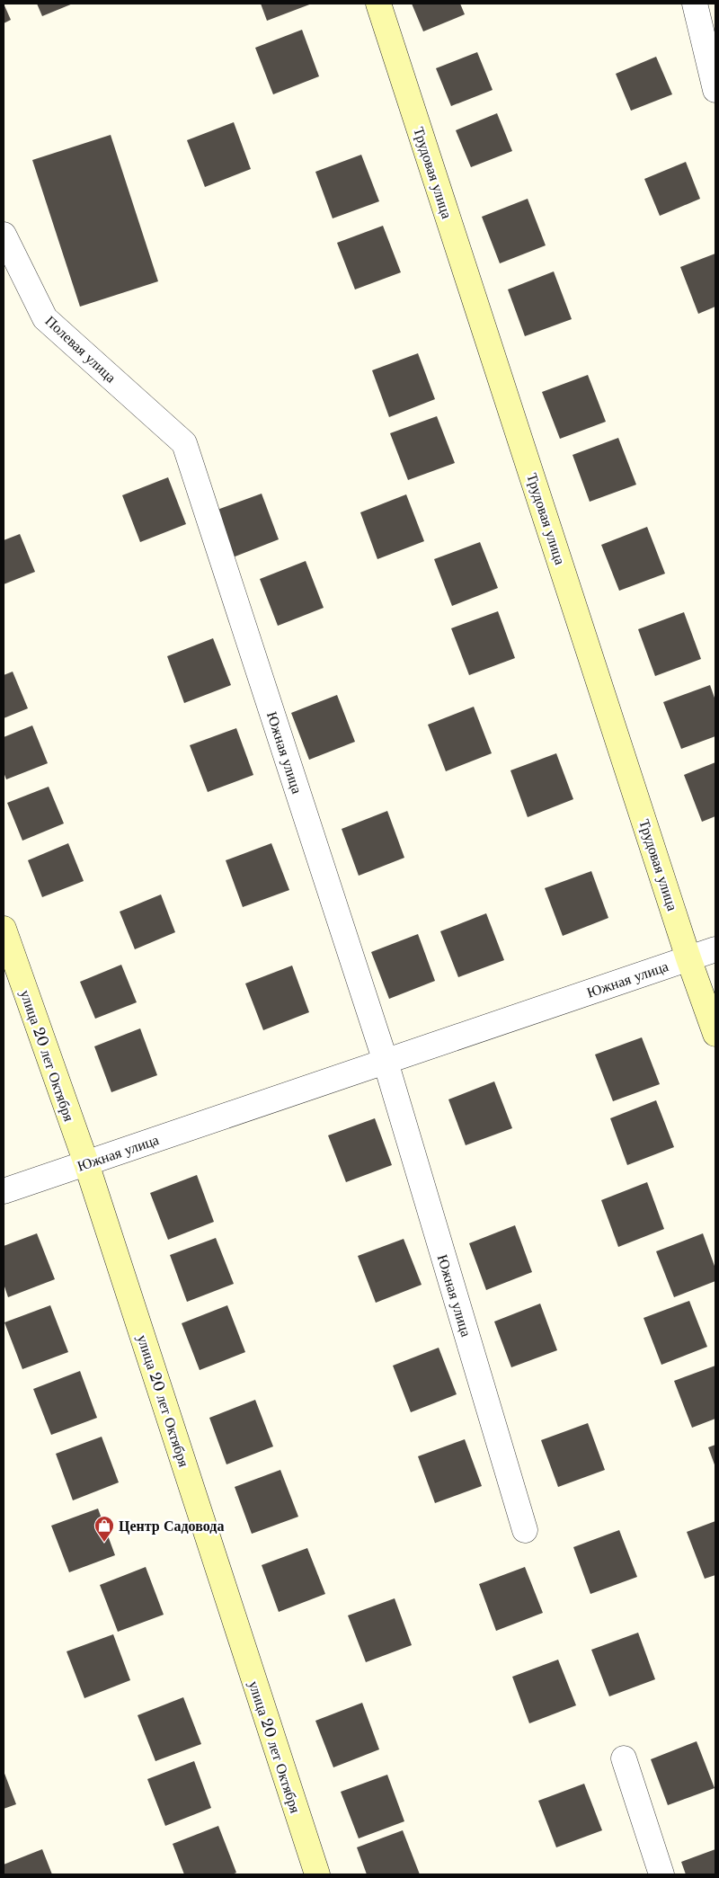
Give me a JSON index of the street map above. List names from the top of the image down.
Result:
{
  "streets": {
    "main road": ["Трудовая улица", "улица 20 лет Октября"],
    "street": ["Полевая улица", "Южная улица"]
  },
  "crossings": [
    ["Трудовая улица", "Южная улица"],
    ["Полевая улица", "Южная улица"],
    ["Южная улица", "улица 20 лет Октября"]
  ],
  "places": {
    "shop": ["Центр Садовода"]
  }
}
